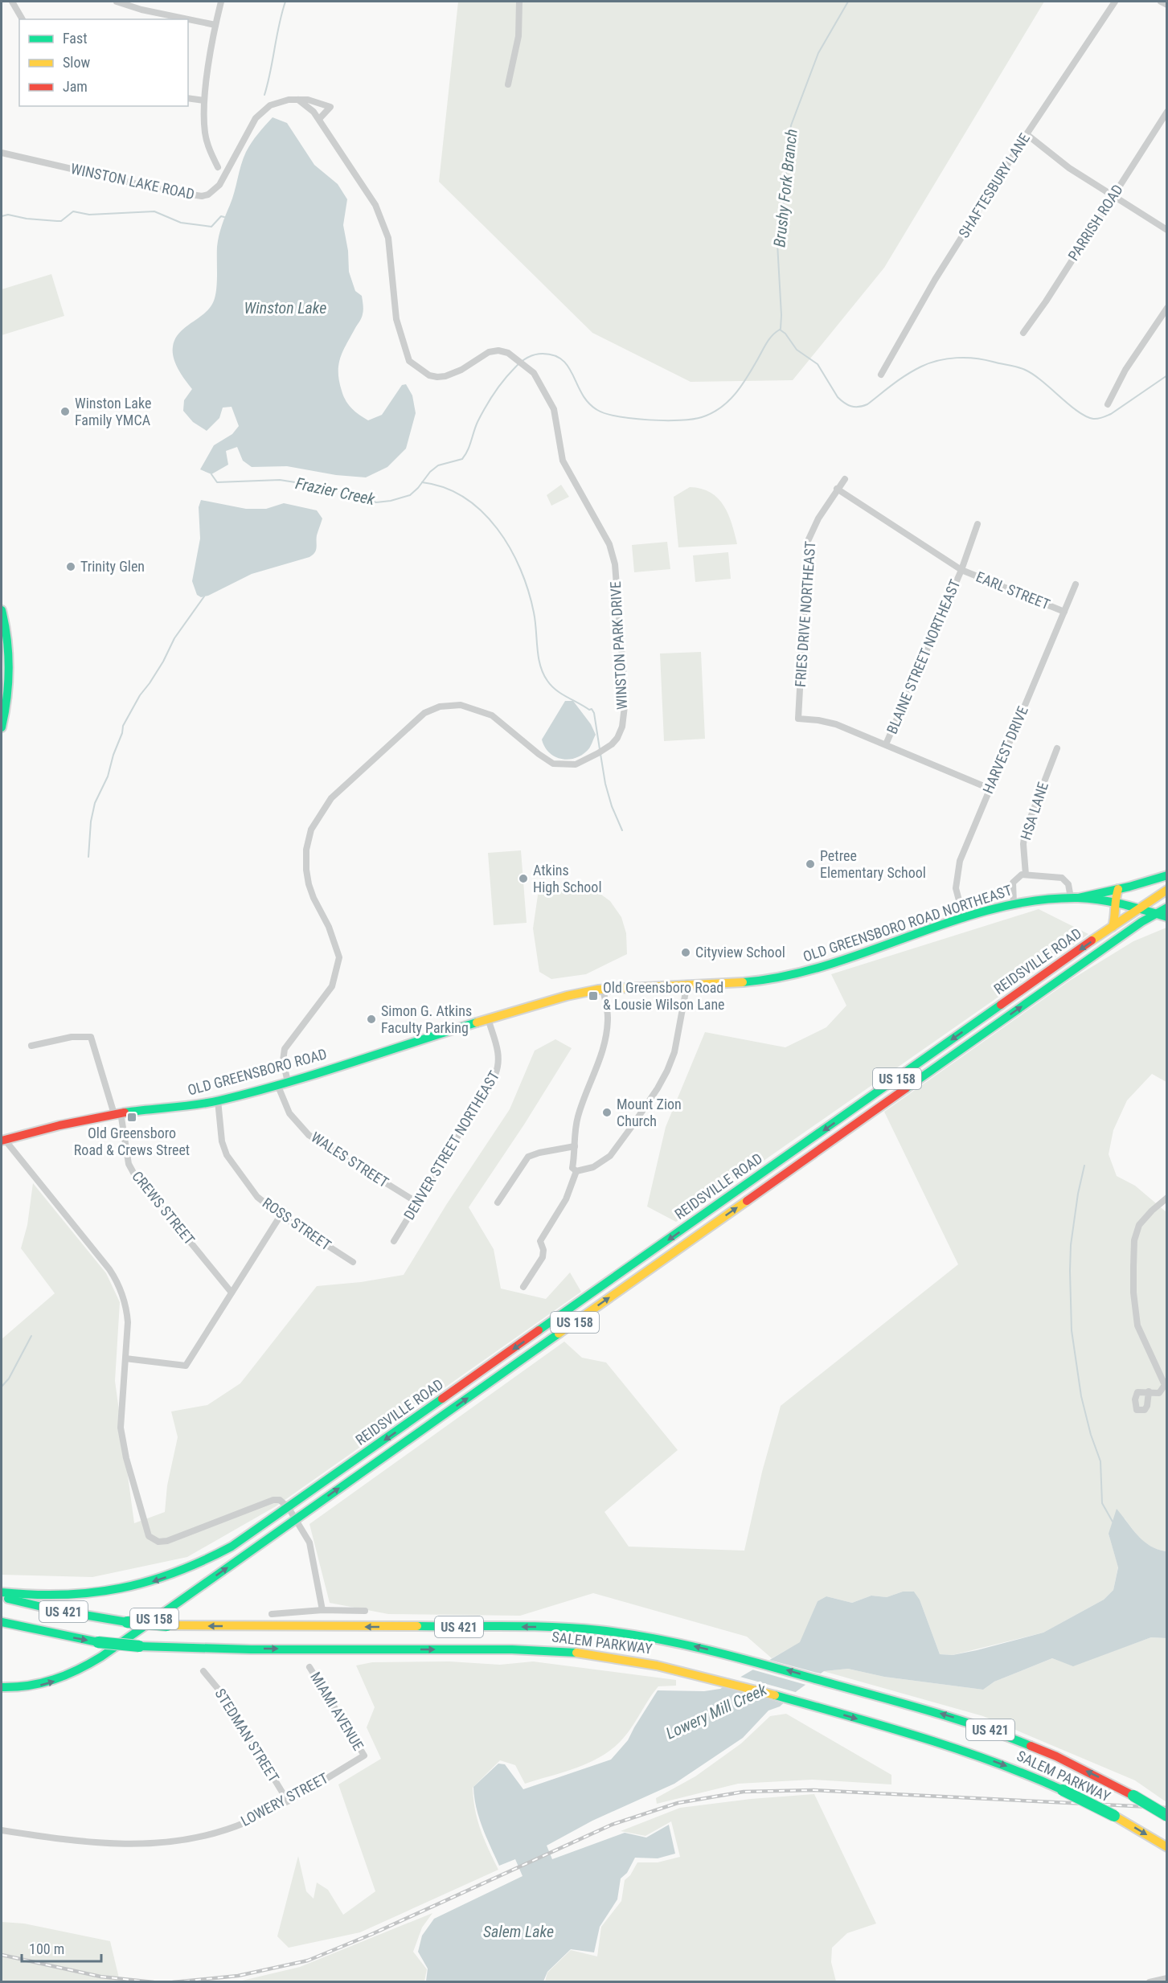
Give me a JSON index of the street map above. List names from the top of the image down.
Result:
{
  "streets": {
    "main road": [
      "OLD GREENSBORO ROAD NORTHEAST",
      "REIDSVILLE ROAD",
      "OLD GREENSBORO ROAD",
      "US 158",
      "US 421",
      "SALEM PARKWAY"
    ],
    "street": [
      "WINSTON LAKE ROAD",
      "SHAFTESBURY LANE",
      "PARRISH ROAD",
      "EARL STREET",
      "FRIES DRIVE NORTHEAST",
      "WINSTON PARK DRIVE",
      "BLAINE STREET NORTHEAST",
      "HARVEST DRIVE",
      "HSA LANE",
      "DENVER STREET NORTHEAST",
      "WALES STREET",
      "CREWS STREET",
      "ROSS STREET",
      "MIAMI AVENUE",
      "STEDMAN STREET",
      "LOWERY STREET"
    ]
  },
  "crossings": [
    ["WINSTON LAKE ROAD", "WINSTON PARK DRIVE"],
    ["EARL STREET", "FRIES DRIVE NORTHEAST"],
    ["EARL STREET", "BLAINE STREET NORTHEAST"],
    ["EARL STREET", "HARVEST DRIVE"],
    ["FRIES DRIVE NORTHEAST", "BLAINE STREET NORTHEAST"],
    ["WINSTON PARK DRIVE", "OLD GREENSBORO ROAD"],
    ["WINSTON PARK DRIVE", "WALES STREET"],
    ["HARVEST DRIVE", "OLD GREENSBORO ROAD NORTHEAST"],
    ["OLD GREENSBORO ROAD NORTHEAST", "REIDSVILLE ROAD"],
    ["OLD GREENSBORO ROAD NORTHEAST", "OLD GREENSBORO ROAD"],
    ["OLD GREENSBORO ROAD NORTHEAST", "DENVER STREET NORTHEAST"],
    ["REIDSVILLE ROAD", "US 158"],
    ["OLD GREENSBORO ROAD", "DENVER STREET NORTHEAST"],
    ["OLD GREENSBORO ROAD", "WALES STREET"],
    ["OLD GREENSBORO ROAD", "CREWS STREET"],
    ["OLD GREENSBORO ROAD", "ROSS STREET"],
    ["DENVER STREET NORTHEAST", "WALES STREET"],
    ["MIAMI AVENUE", "LOWERY STREET"],
    ["STEDMAN STREET", "LOWERY STREET"]
  ],
  "water": [
    "Brushy Fork Branch",
    "Winston Lake",
    "Frazier Creek",
    "Lowery Mill Creek",
    "Salem Lake"
  ],
  "places": {
    "other": [
      "Winston Lake Family YMCA",
      "Trinity Glen",
      "Petree Elementary School",
      "Atkins High School",
      "Cityview School",
      "Simon G. Atkins Faculty Parking",
      "Mount Zion Church"
    ],
    "transit": ["Old Greensboro Road & Lousie Wilson Lane", "Old Greensboro Road & Crews Street"]
  },
  "legend": ["Fast", "Slow", "Jam"],
  "scale_bar": "100 m"
}
